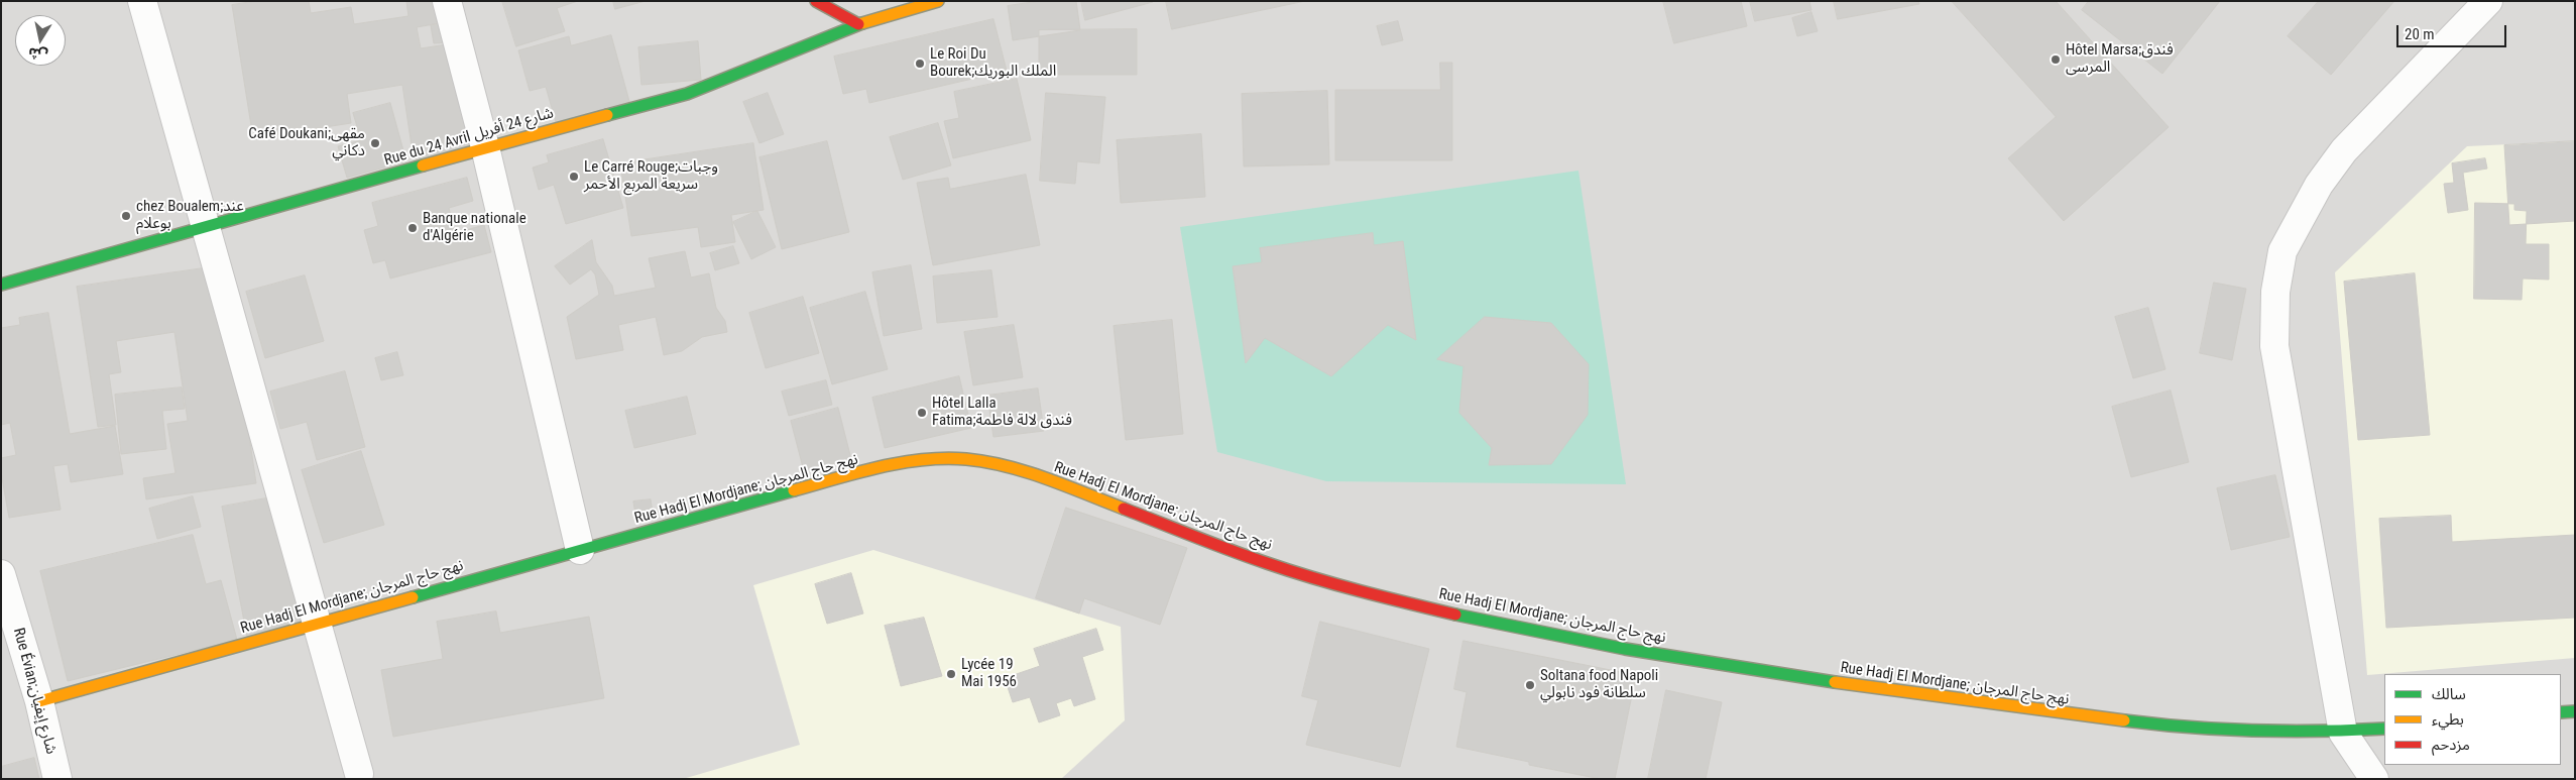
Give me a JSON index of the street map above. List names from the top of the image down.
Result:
{
  "streets": {
    "street": ["Rue du 24 Avril شارع 24 أفريل", "Rue Hadj El Mordjane; نهج حاج المرجان", "Rue Évian;شارع إيفيان"]
  },
  "crossings": [
    ["Rue Hadj El Mordjane; نهج حاج المرجان", "Rue Évian;شارع إيفيان"]
  ],
  "places": [
    "Hôtel Marsa;فندق المرسى",
    "Le Roi Du Bourek;الملك البوريك",
    "Café Doukani;مقهى دكاني",
    "Le Carré Rouge;وجبات سريعة المربع الأحمر",
    "chez Boualem;عند بوعلام",
    "Banque nationale d'Algérie",
    "Hôtel Lalla Fatima;فندق لالة فاطمة",
    "Lycée 19 Mai 1956",
    "Soltana food Napoli سلطانة فود نابولي"
  ],
  "legend": ["سالك", "بطيء", "مزدحم"],
  "scale_bar": "20 m",
  "north": "bottom"
}
